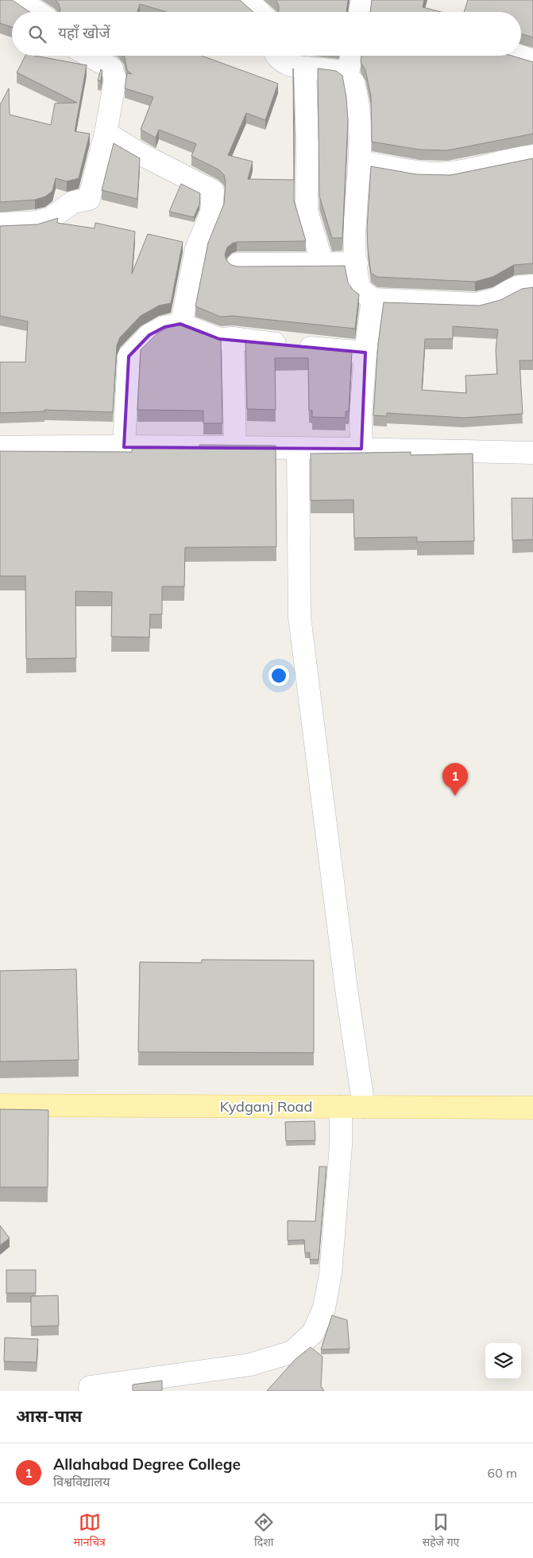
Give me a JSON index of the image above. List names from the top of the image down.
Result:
{
  "streets": {
    "main road": ["Kydganj Road"]
  },
  "page": {
    "search": "यहाँ खोजें",
    "pins": "1",
    "heading": "आस-पास",
    "list": [
      {
        "mark": "1",
        "name": "Allahabad Degree College",
        "note": "विश्वविद्यालय",
        "value": "60 m"
      }
    ],
    "nav": ["मानचित्र", "दिशा", "सहेजे गए"]
  }
}
